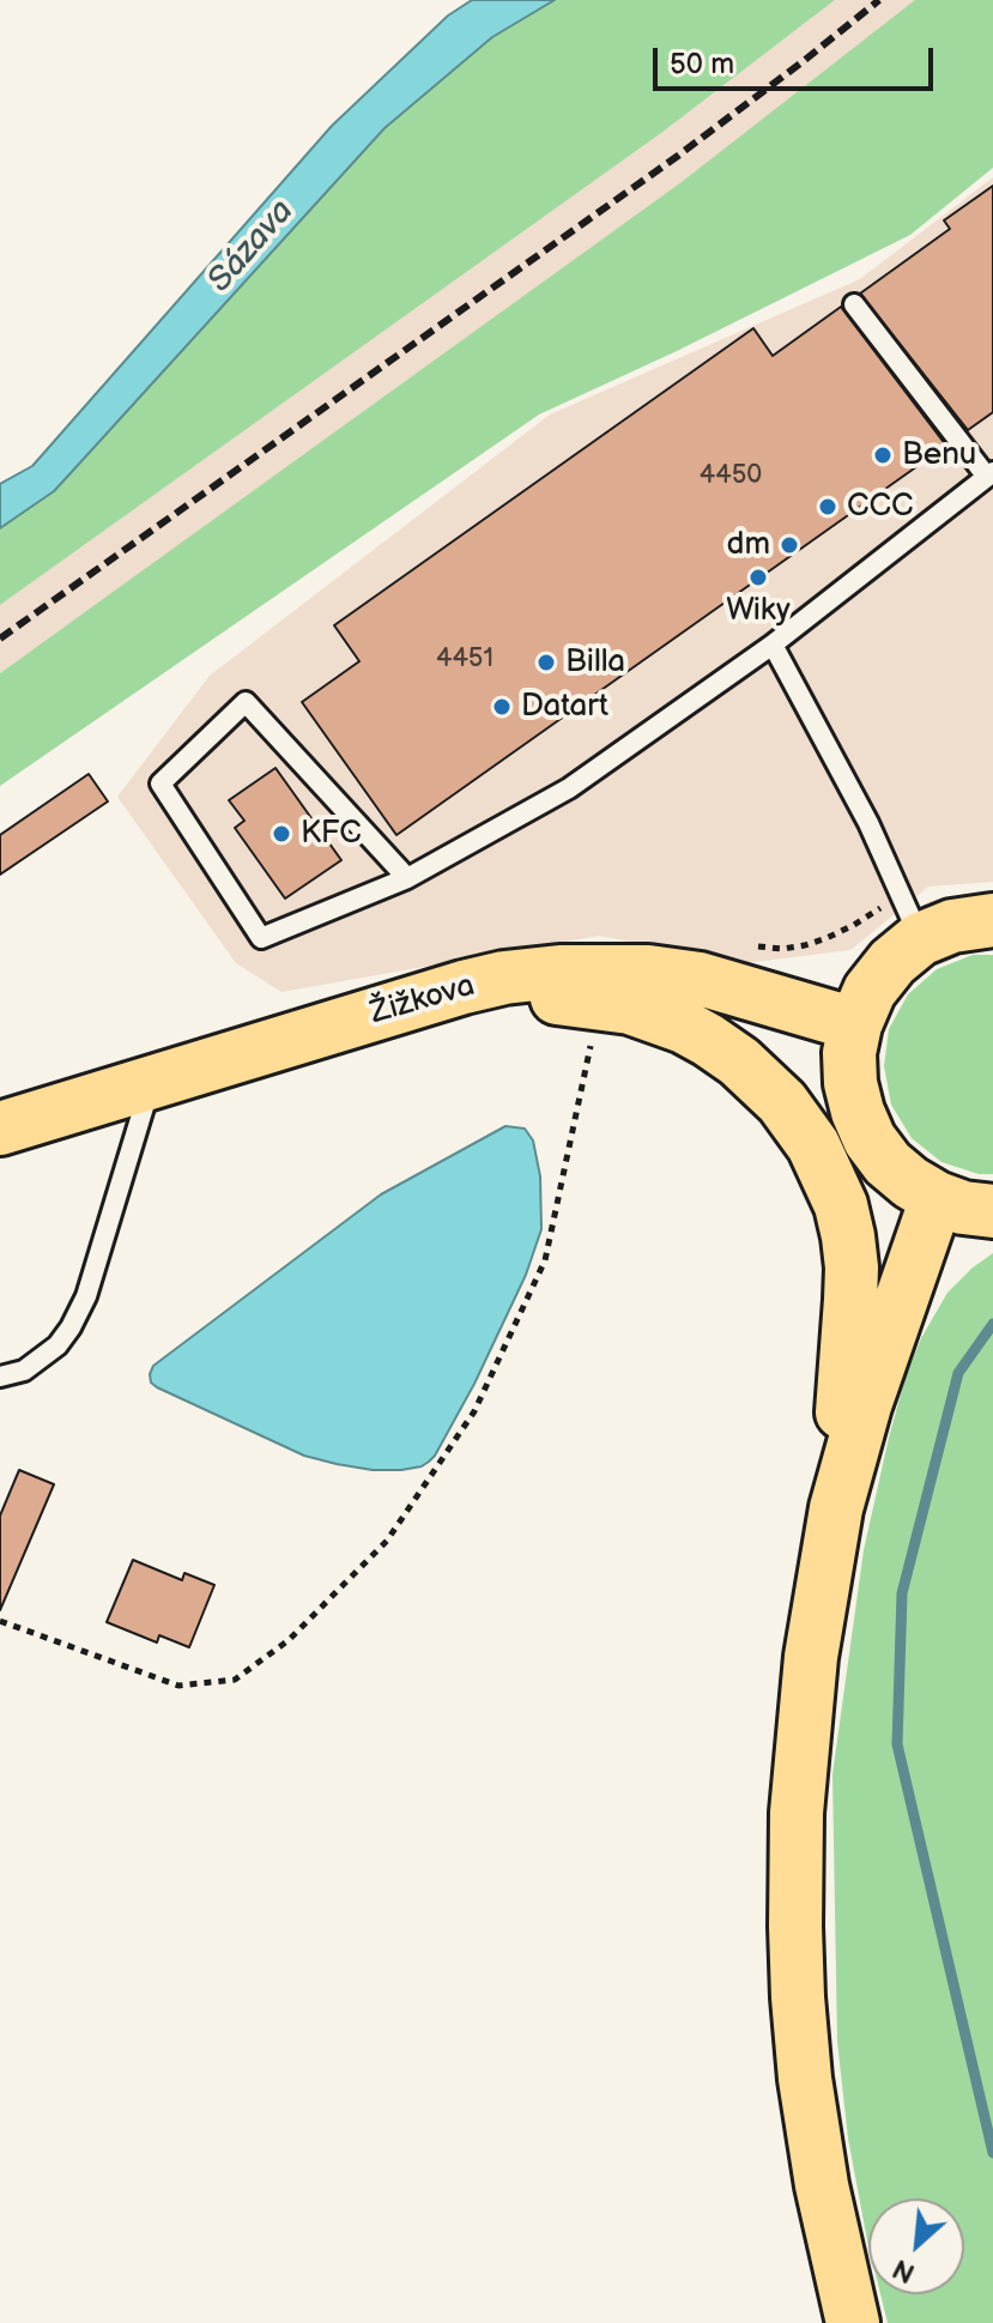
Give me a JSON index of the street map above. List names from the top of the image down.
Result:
{
  "streets": {
    "main road": ["Žižkova"]
  },
  "water": ["Sázava"],
  "places": [
    "Benu",
    "CCC",
    "dm",
    "Wiky",
    "Billa",
    "Datart",
    "KFC"
  ],
  "house_numbers": ["4450", "4451"],
  "scale_bar": "50 m",
  "north": "bottom left"
}
